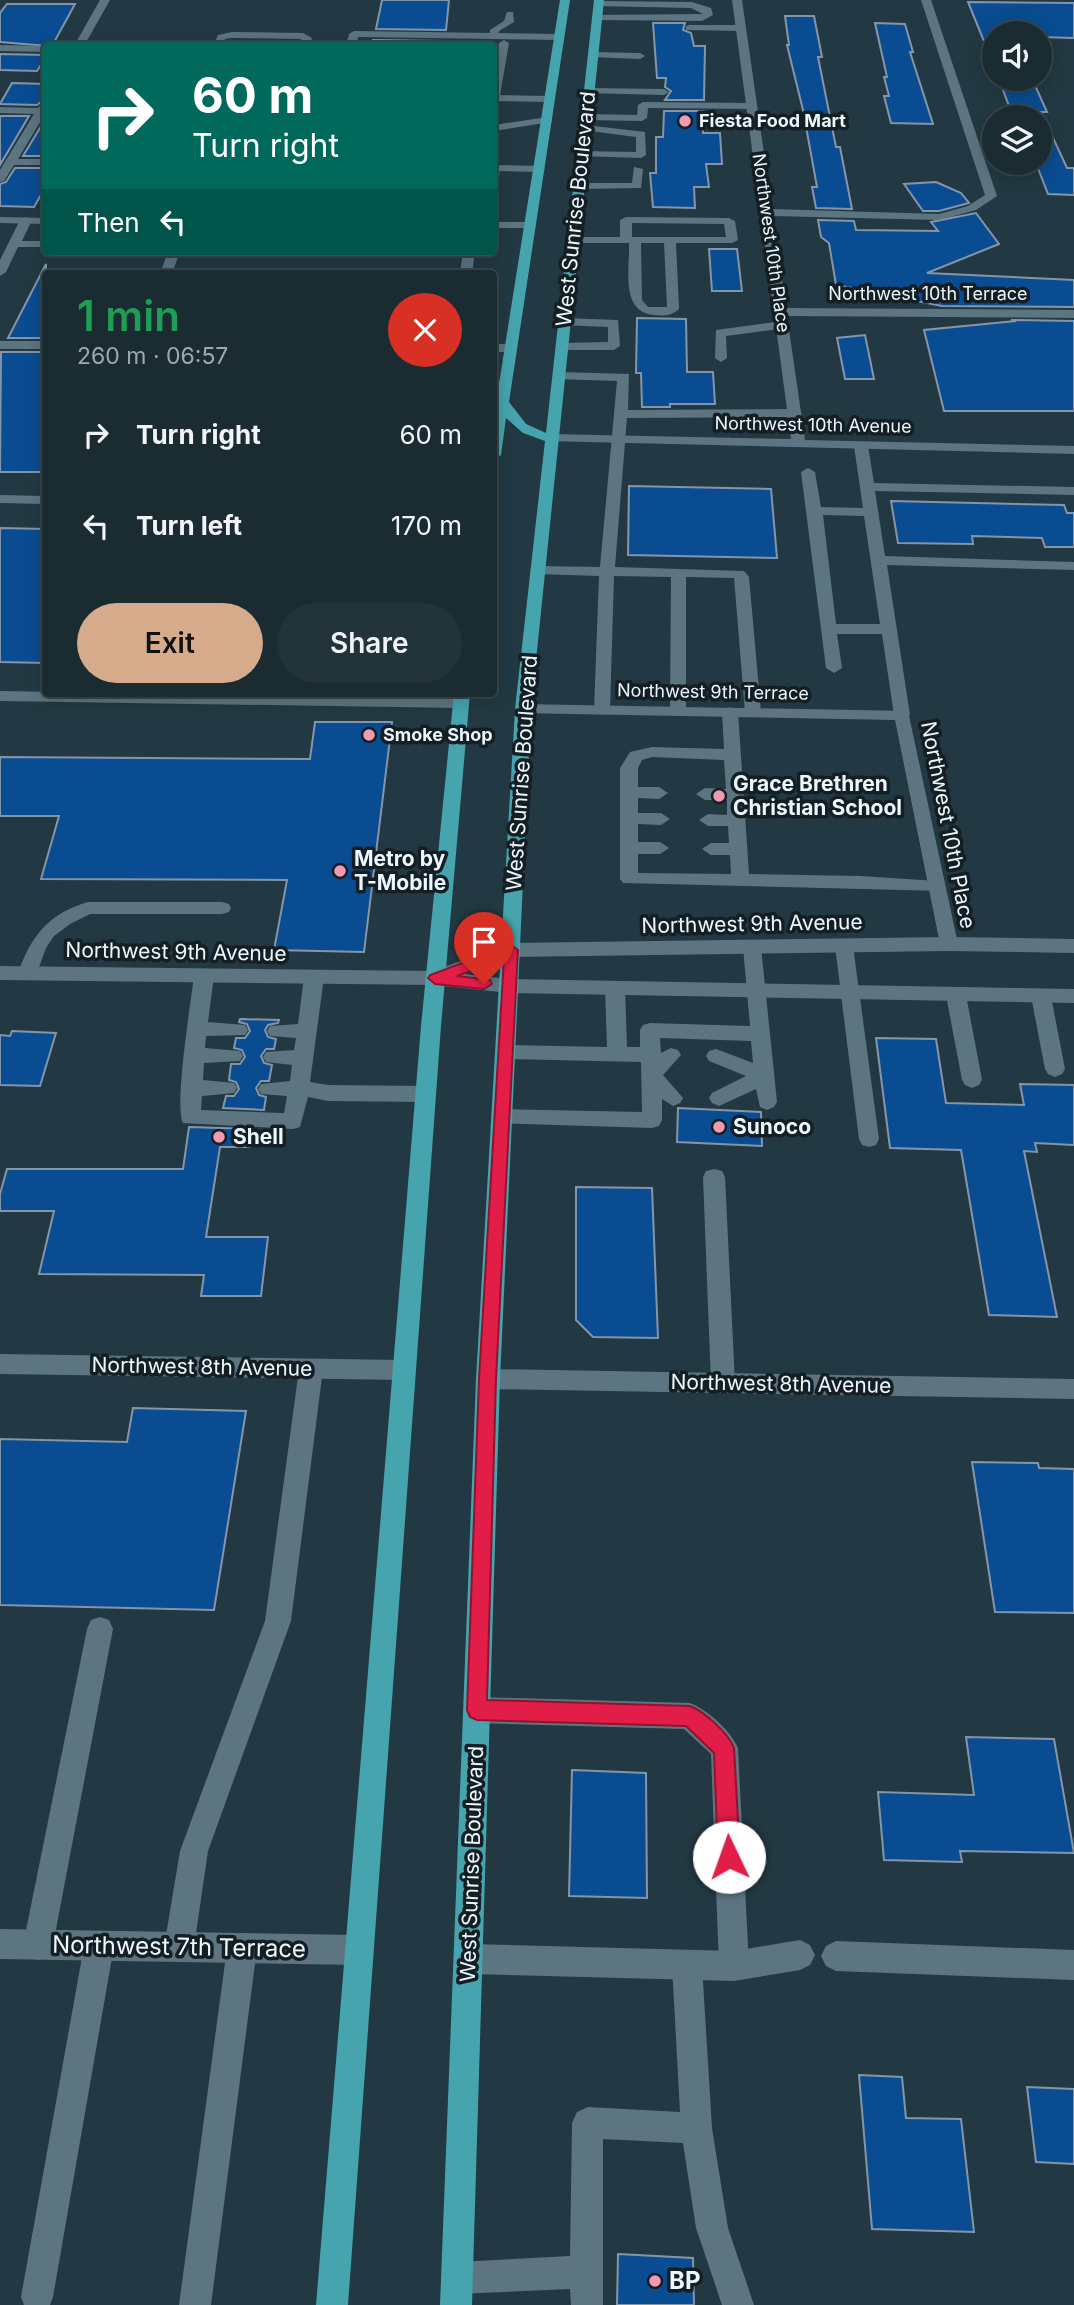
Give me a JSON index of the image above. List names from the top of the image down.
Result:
{
  "streets": {
    "main road": ["West Sunrise Boulevard"],
    "street": [
      "Northwest 10th Place",
      "Northwest 10th Terrace",
      "Northwest 10th Avenue",
      "Northwest 9th Terrace",
      "Northwest 9th Avenue",
      "Northwest 8th Avenue",
      "Northwest 7th Terrace"
    ]
  },
  "crossings": [
    ["West Sunrise Boulevard", "Northwest 10th Avenue"],
    ["West Sunrise Boulevard", "Northwest 9th Terrace"],
    ["West Sunrise Boulevard", "Northwest 9th Avenue"],
    ["West Sunrise Boulevard", "Northwest 8th Avenue"],
    ["Northwest 10th Place", "Northwest 10th Terrace"],
    ["Northwest 10th Place", "Northwest 10th Avenue"],
    ["Northwest 10th Place", "Northwest 9th Terrace"],
    ["Northwest 10th Place", "Northwest 9th Avenue"]
  ],
  "places": [
    "Fiesta Food Mart",
    "Smoke Shop",
    "Grace Brethren Christian School",
    "Metro by T-Mobile",
    "Sunoco",
    "Shell",
    "BP"
  ],
  "page": {
    "turn": ["60 m", "Turn right"],
    "then": "Then",
    "heading": ["1 min", "260 m · 06:57"],
    "list": [
      {
        "name": "Turn right",
        "value": "60 m"
      },
      {
        "name": "Turn left",
        "value": "170 m"
      }
    ],
    "buttons": ["Exit", "Share"]
  }
}
